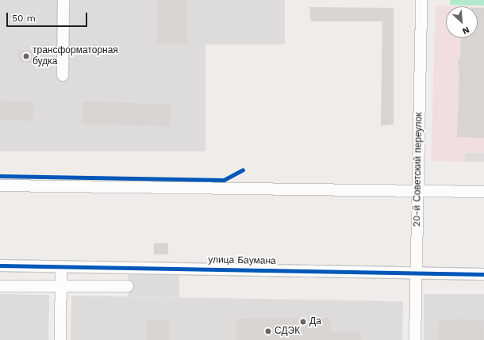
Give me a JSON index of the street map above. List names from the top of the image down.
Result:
{
  "streets": {
    "street": ["20-й Советский переулок", "улица Баумана"]
  },
  "crossings": [
    ["20-й Советский переулок", "улица Баумана"]
  ],
  "places": ["трансформаторная будка", "Да", "СДЭК"],
  "scale_bar": "50 m",
  "north": "bottom right"
}
